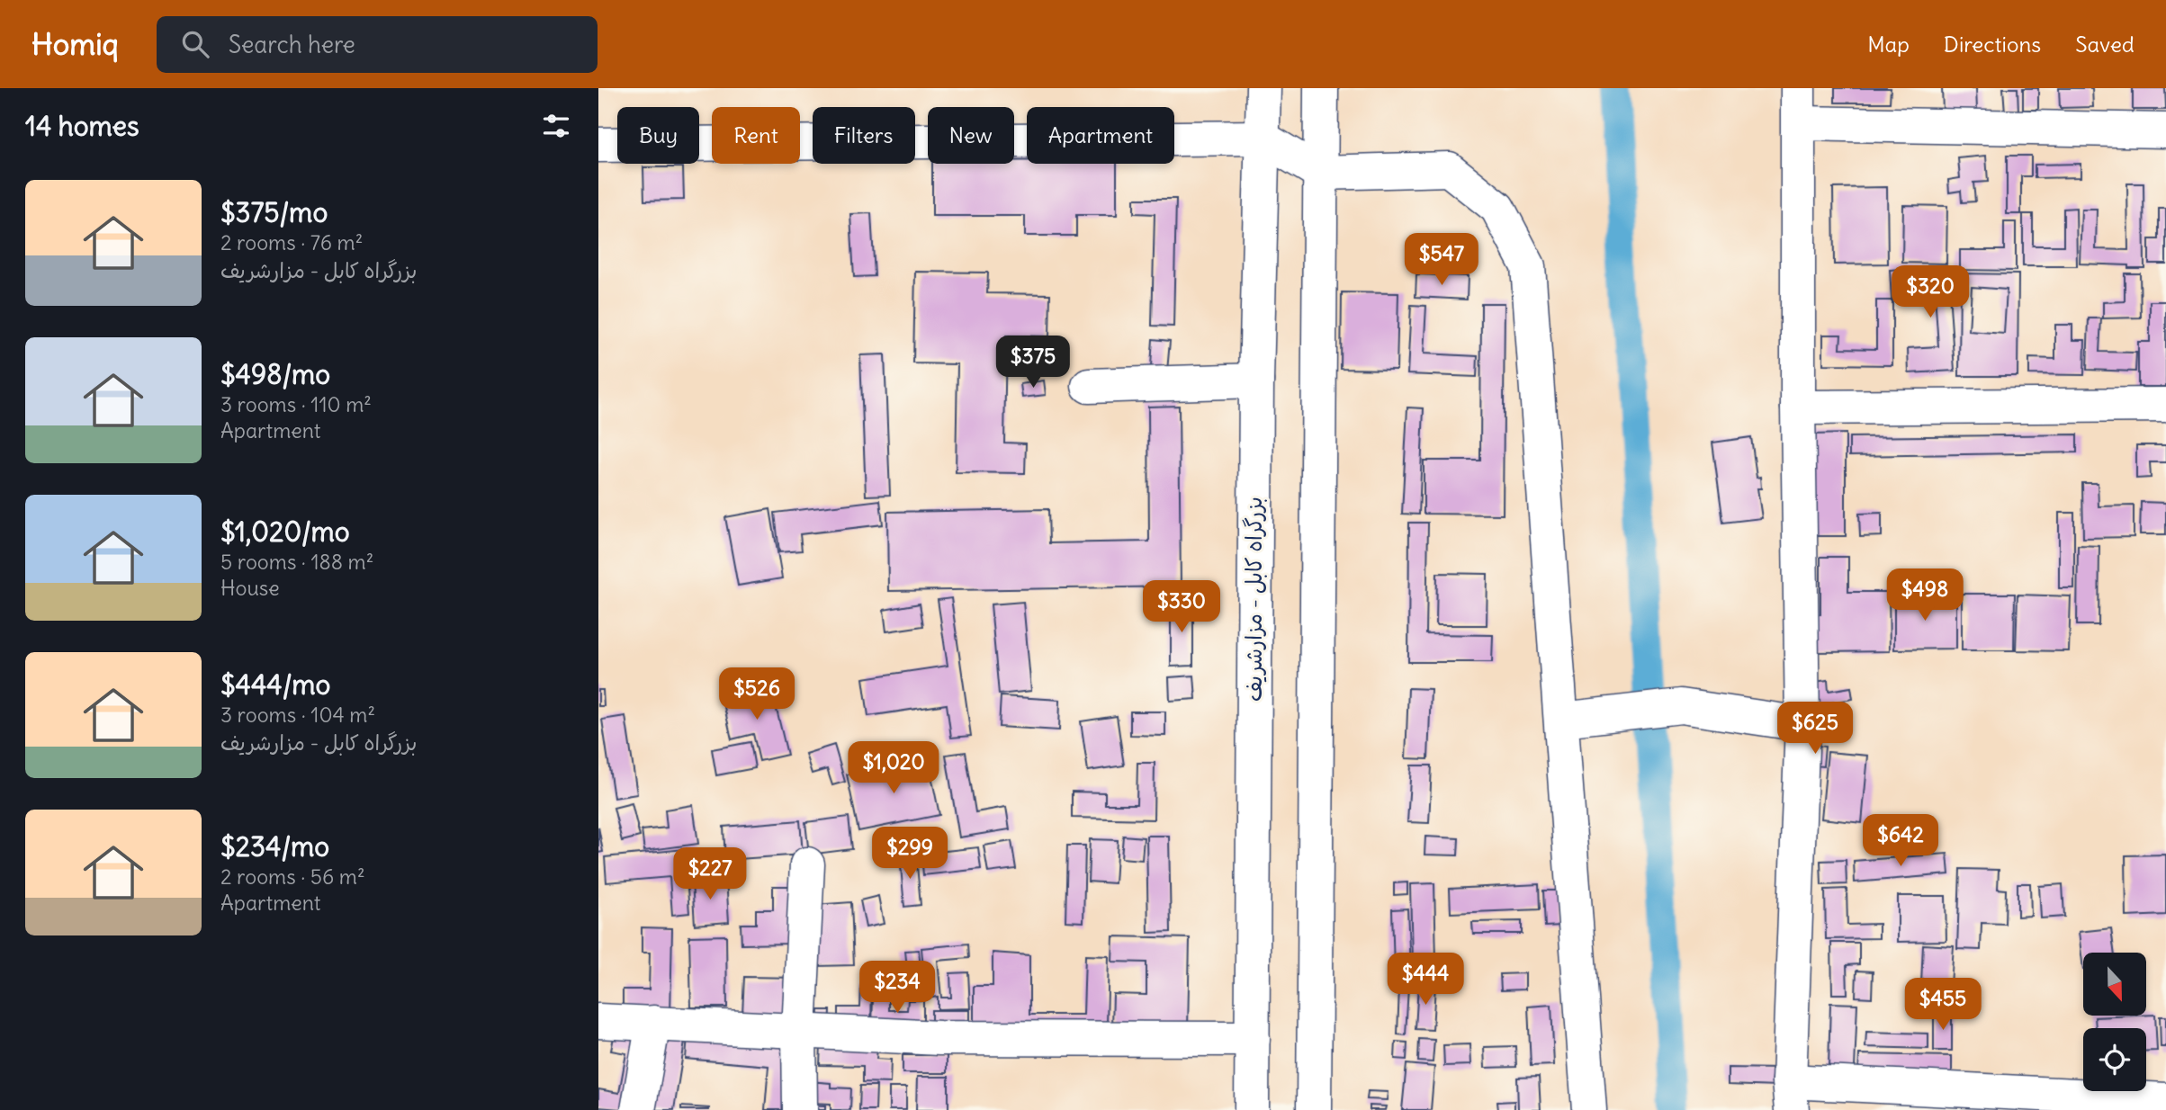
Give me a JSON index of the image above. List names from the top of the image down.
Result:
{
  "streets": {
    "main road": ["بزرگراه کابل - مزارشریف"]
  },
  "north": "bottom",
  "page": {
    "header": "Homiq",
    "search": "Search here",
    "nav": ["Map", "Directions", "Saved"],
    "heading": "14 homes",
    "chip": [
      "Buy",
      "Rent",
      "Filters",
      "New",
      "Apartment"
    ],
    "list": [
      {
        "name": "$375/mo",
        "note": "2 rooms · 76 m² · بزرگراه کابل - مزارشریف"
      },
      {
        "name": "$498/mo",
        "note": "3 rooms · 110 m² · Apartment"
      },
      {
        "name": "$1,020/mo",
        "note": "5 rooms · 188 m² · House"
      },
      {
        "name": "$444/mo",
        "note": "3 rooms · 104 m² · بزرگراه کابل - مزارشریف"
      },
      {
        "name": "$234/mo",
        "note": "2 rooms · 56 m² · Apartment"
      }
    ],
    "price": [
      "$547",
      "$320",
      "$375",
      "$498",
      "$330",
      "$526",
      "$625",
      "$1,020",
      "$642",
      "$299",
      "$227",
      "$444",
      "$234",
      "$455"
    ]
  }
}
